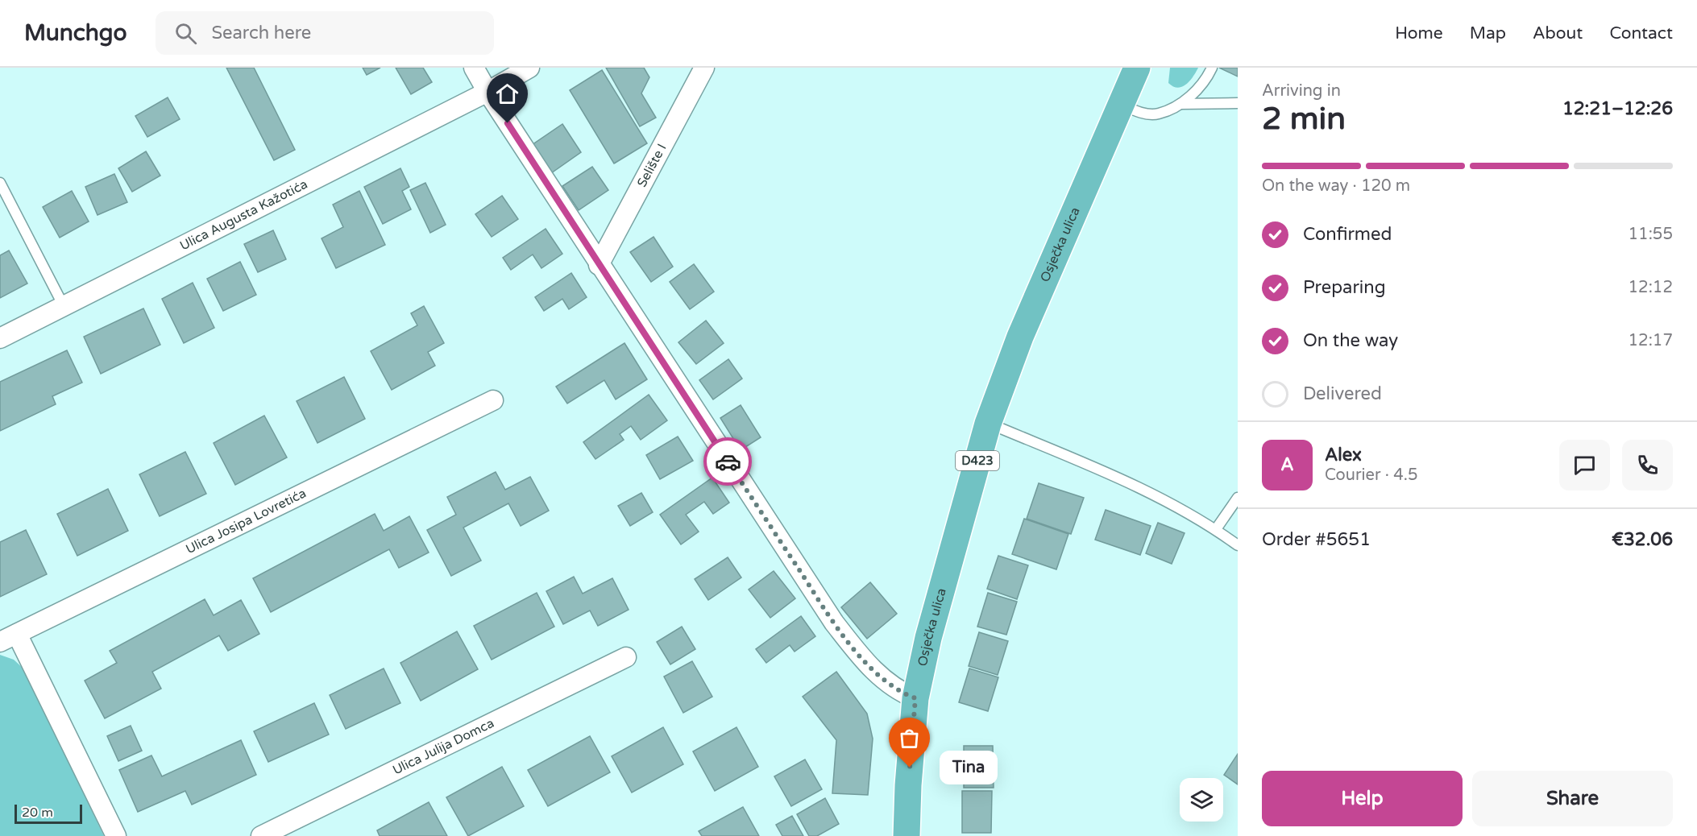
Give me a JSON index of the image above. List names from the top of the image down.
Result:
{
  "streets": {
    "main road": ["Osječka ulica", "D423"],
    "street": [
      "Selište I",
      "Ulica Augusta Kažotića",
      "Ulica Josipa Lovretića",
      "Ulica Julija Domca"
    ]
  },
  "places": ["Tina"],
  "scale_bar": "20 m",
  "page": {
    "header": "Munchgo",
    "search": "Search here",
    "nav": [
      "Home",
      "Map",
      "About",
      "Contact"
    ],
    "heading": ["2 min", "Arriving in", "12:21–12:26"],
    "panel": [
      "Alex",
      "Courier · 4.5",
      "Order #5651",
      "€32.06"
    ],
    "bar": "On the way · 120 m",
    "list": [
      ["Confirmed", "11:55"],
      ["Preparing", "12:12"],
      ["On the way", "12:17"],
      "Delivered"
    ],
    "round": "A",
    "bubble": "Tina",
    "buttons": ["Help", "Share"],
    "scale": "20 m"
  }
}
